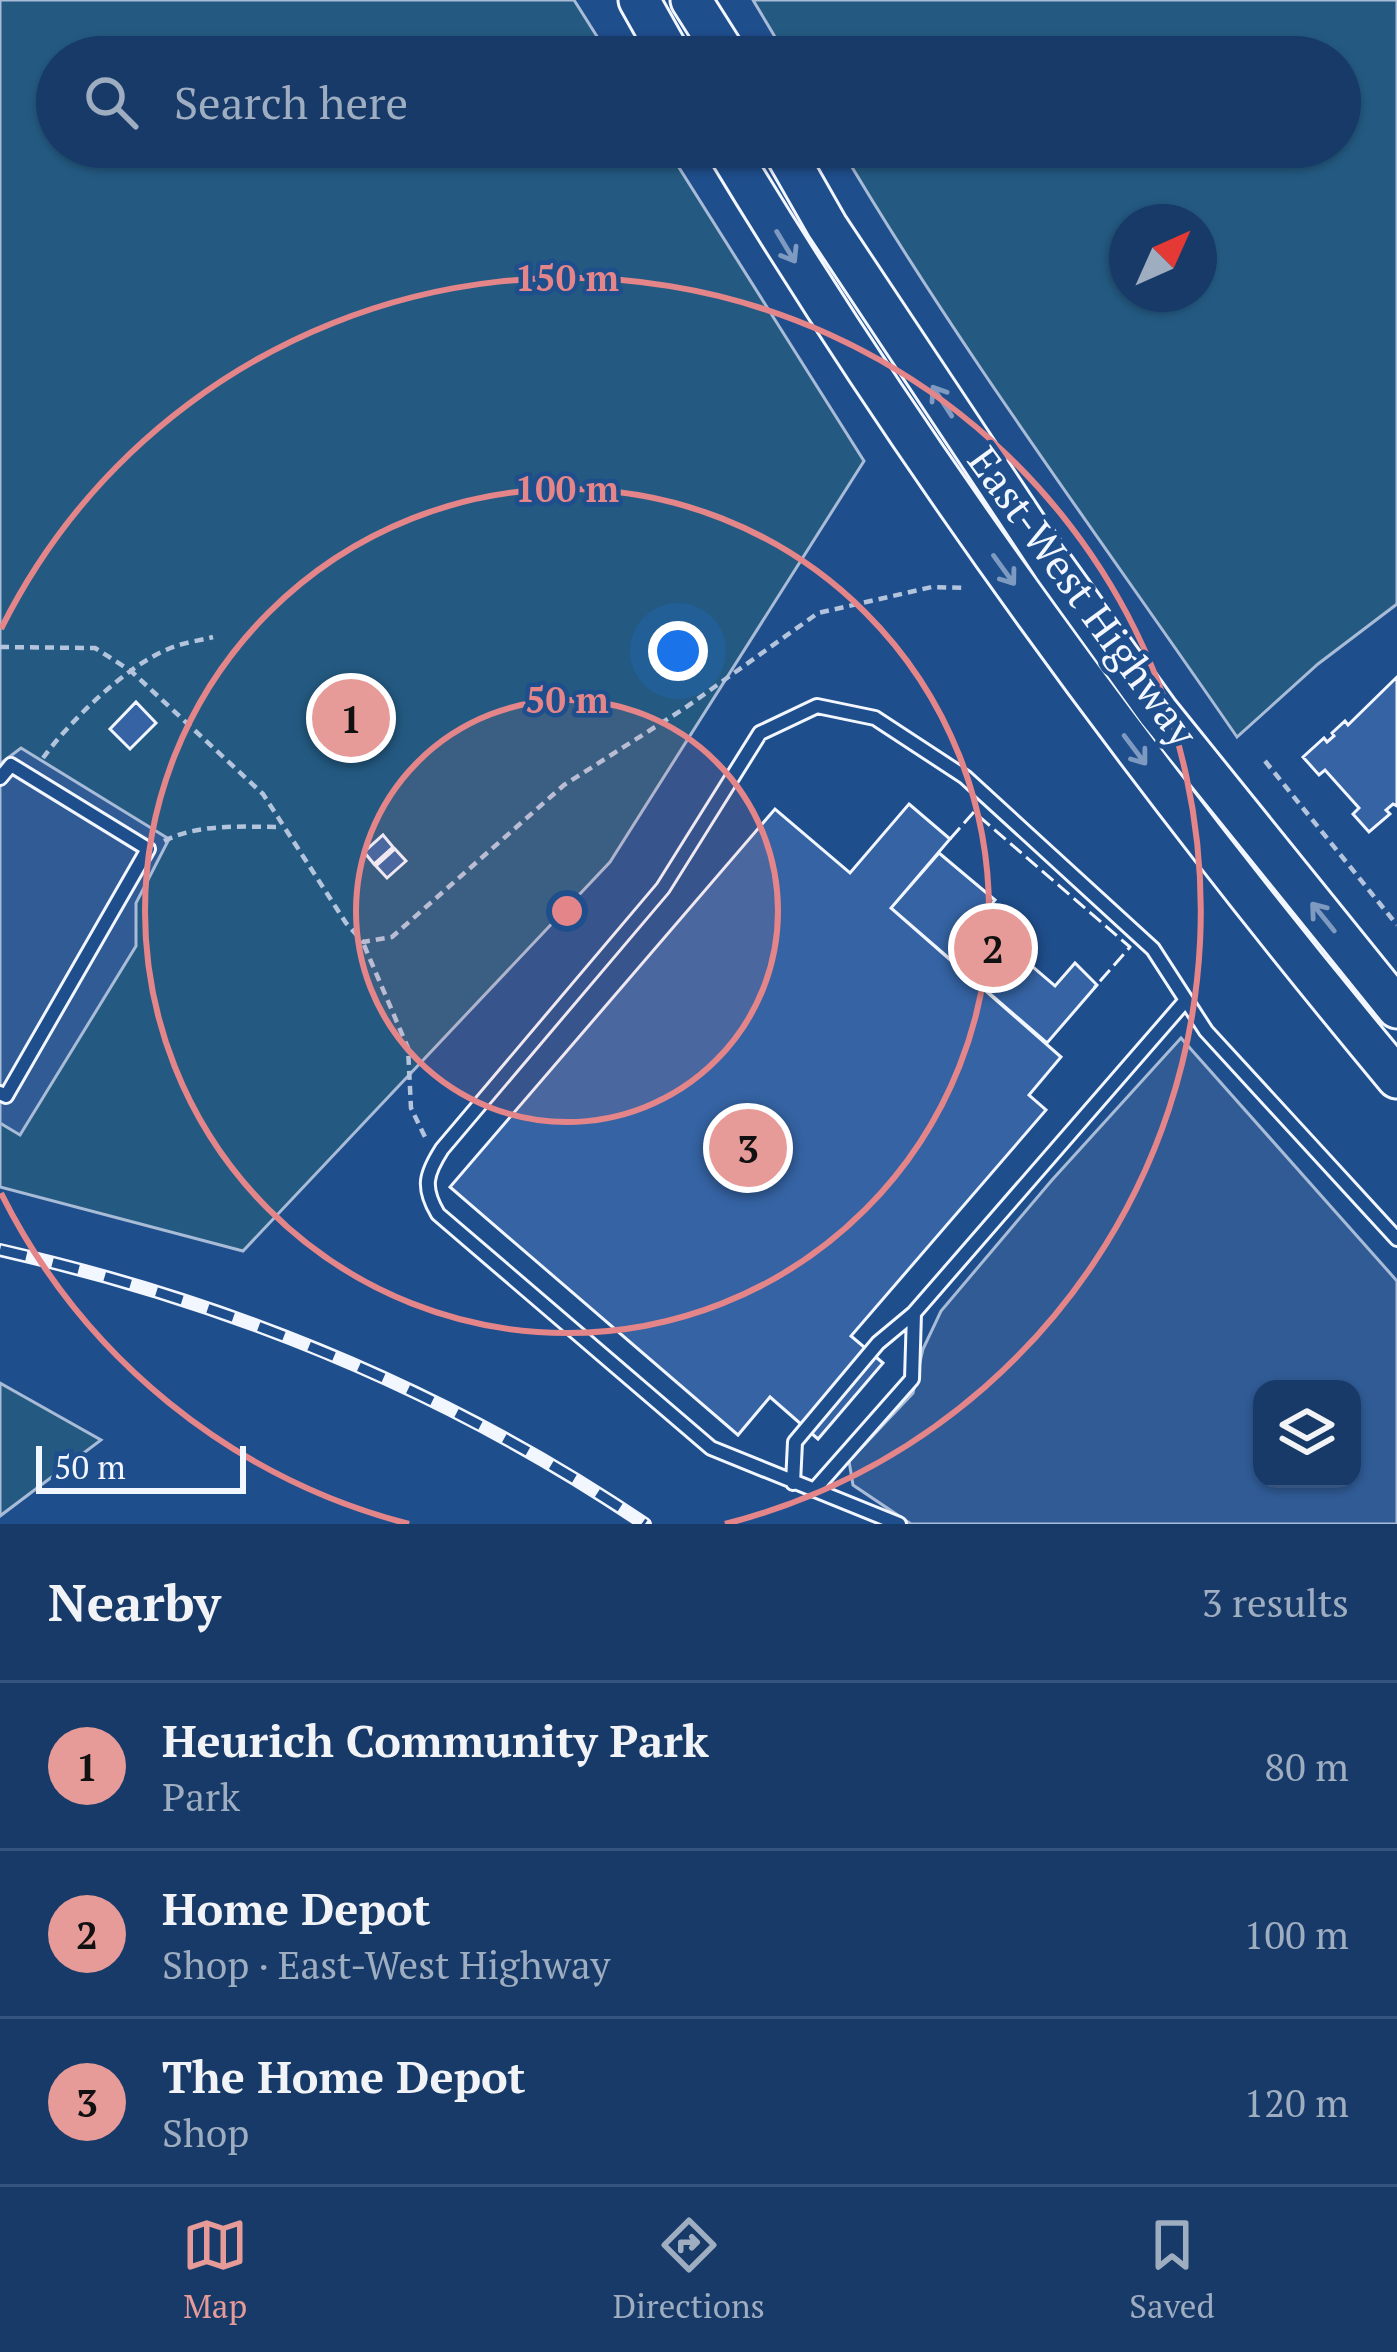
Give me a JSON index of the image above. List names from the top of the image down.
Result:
{
  "streets": {
    "main road": ["East-West Highway"]
  },
  "scale_bar": "50 m",
  "north": "top right",
  "page": {
    "search": "Search here",
    "pins": ["1", "2", "3"],
    "scale": "50 m",
    "heading": ["Nearby", "3 results"],
    "list": [
      {
        "mark": "1",
        "name": "Heurich Community Park",
        "note": "Park",
        "value": "80 m"
      },
      {
        "mark": "2",
        "name": "Home Depot",
        "note": "Shop · East-West Highway",
        "value": "100 m"
      },
      {
        "mark": "3",
        "name": "The Home Depot",
        "note": "Shop",
        "value": "120 m"
      }
    ],
    "nav": ["Map", "Directions", "Saved"]
  },
  "rings": ["150 m", "100 m", "50 m"]
}
